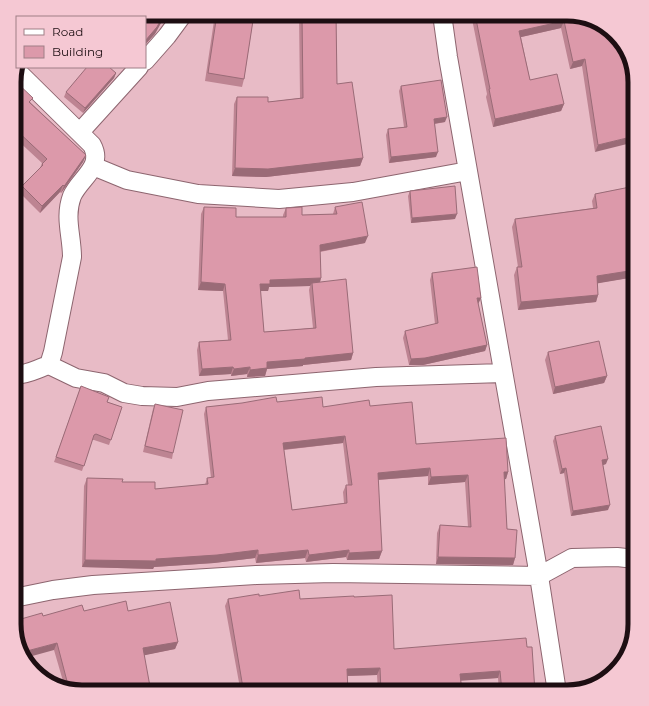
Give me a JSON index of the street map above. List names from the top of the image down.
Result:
{
  "legend": ["Road", "Building"]
}
